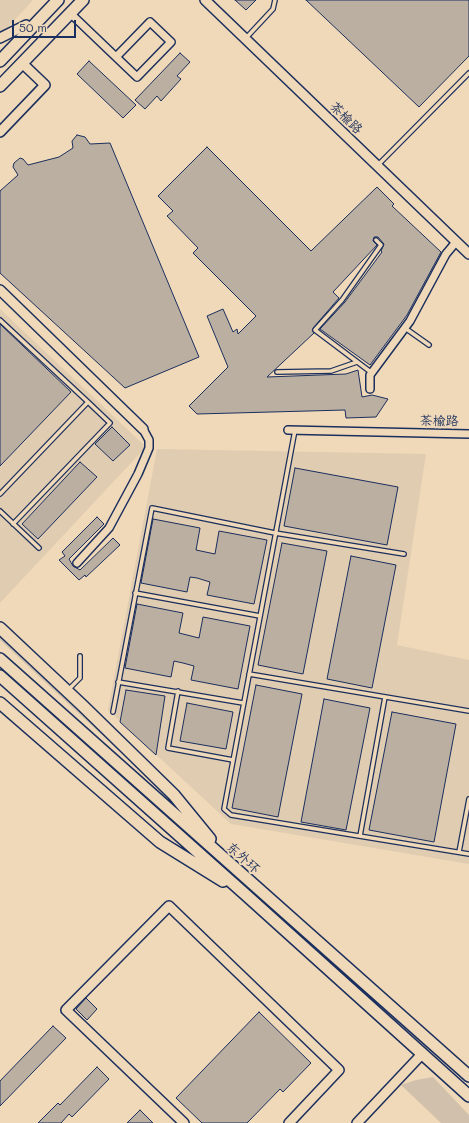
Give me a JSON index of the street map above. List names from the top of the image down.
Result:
{
  "streets": {
    "main road": ["东外环"],
    "street": ["茶榆路"]
  },
  "scale_bar": "50 m"
}
